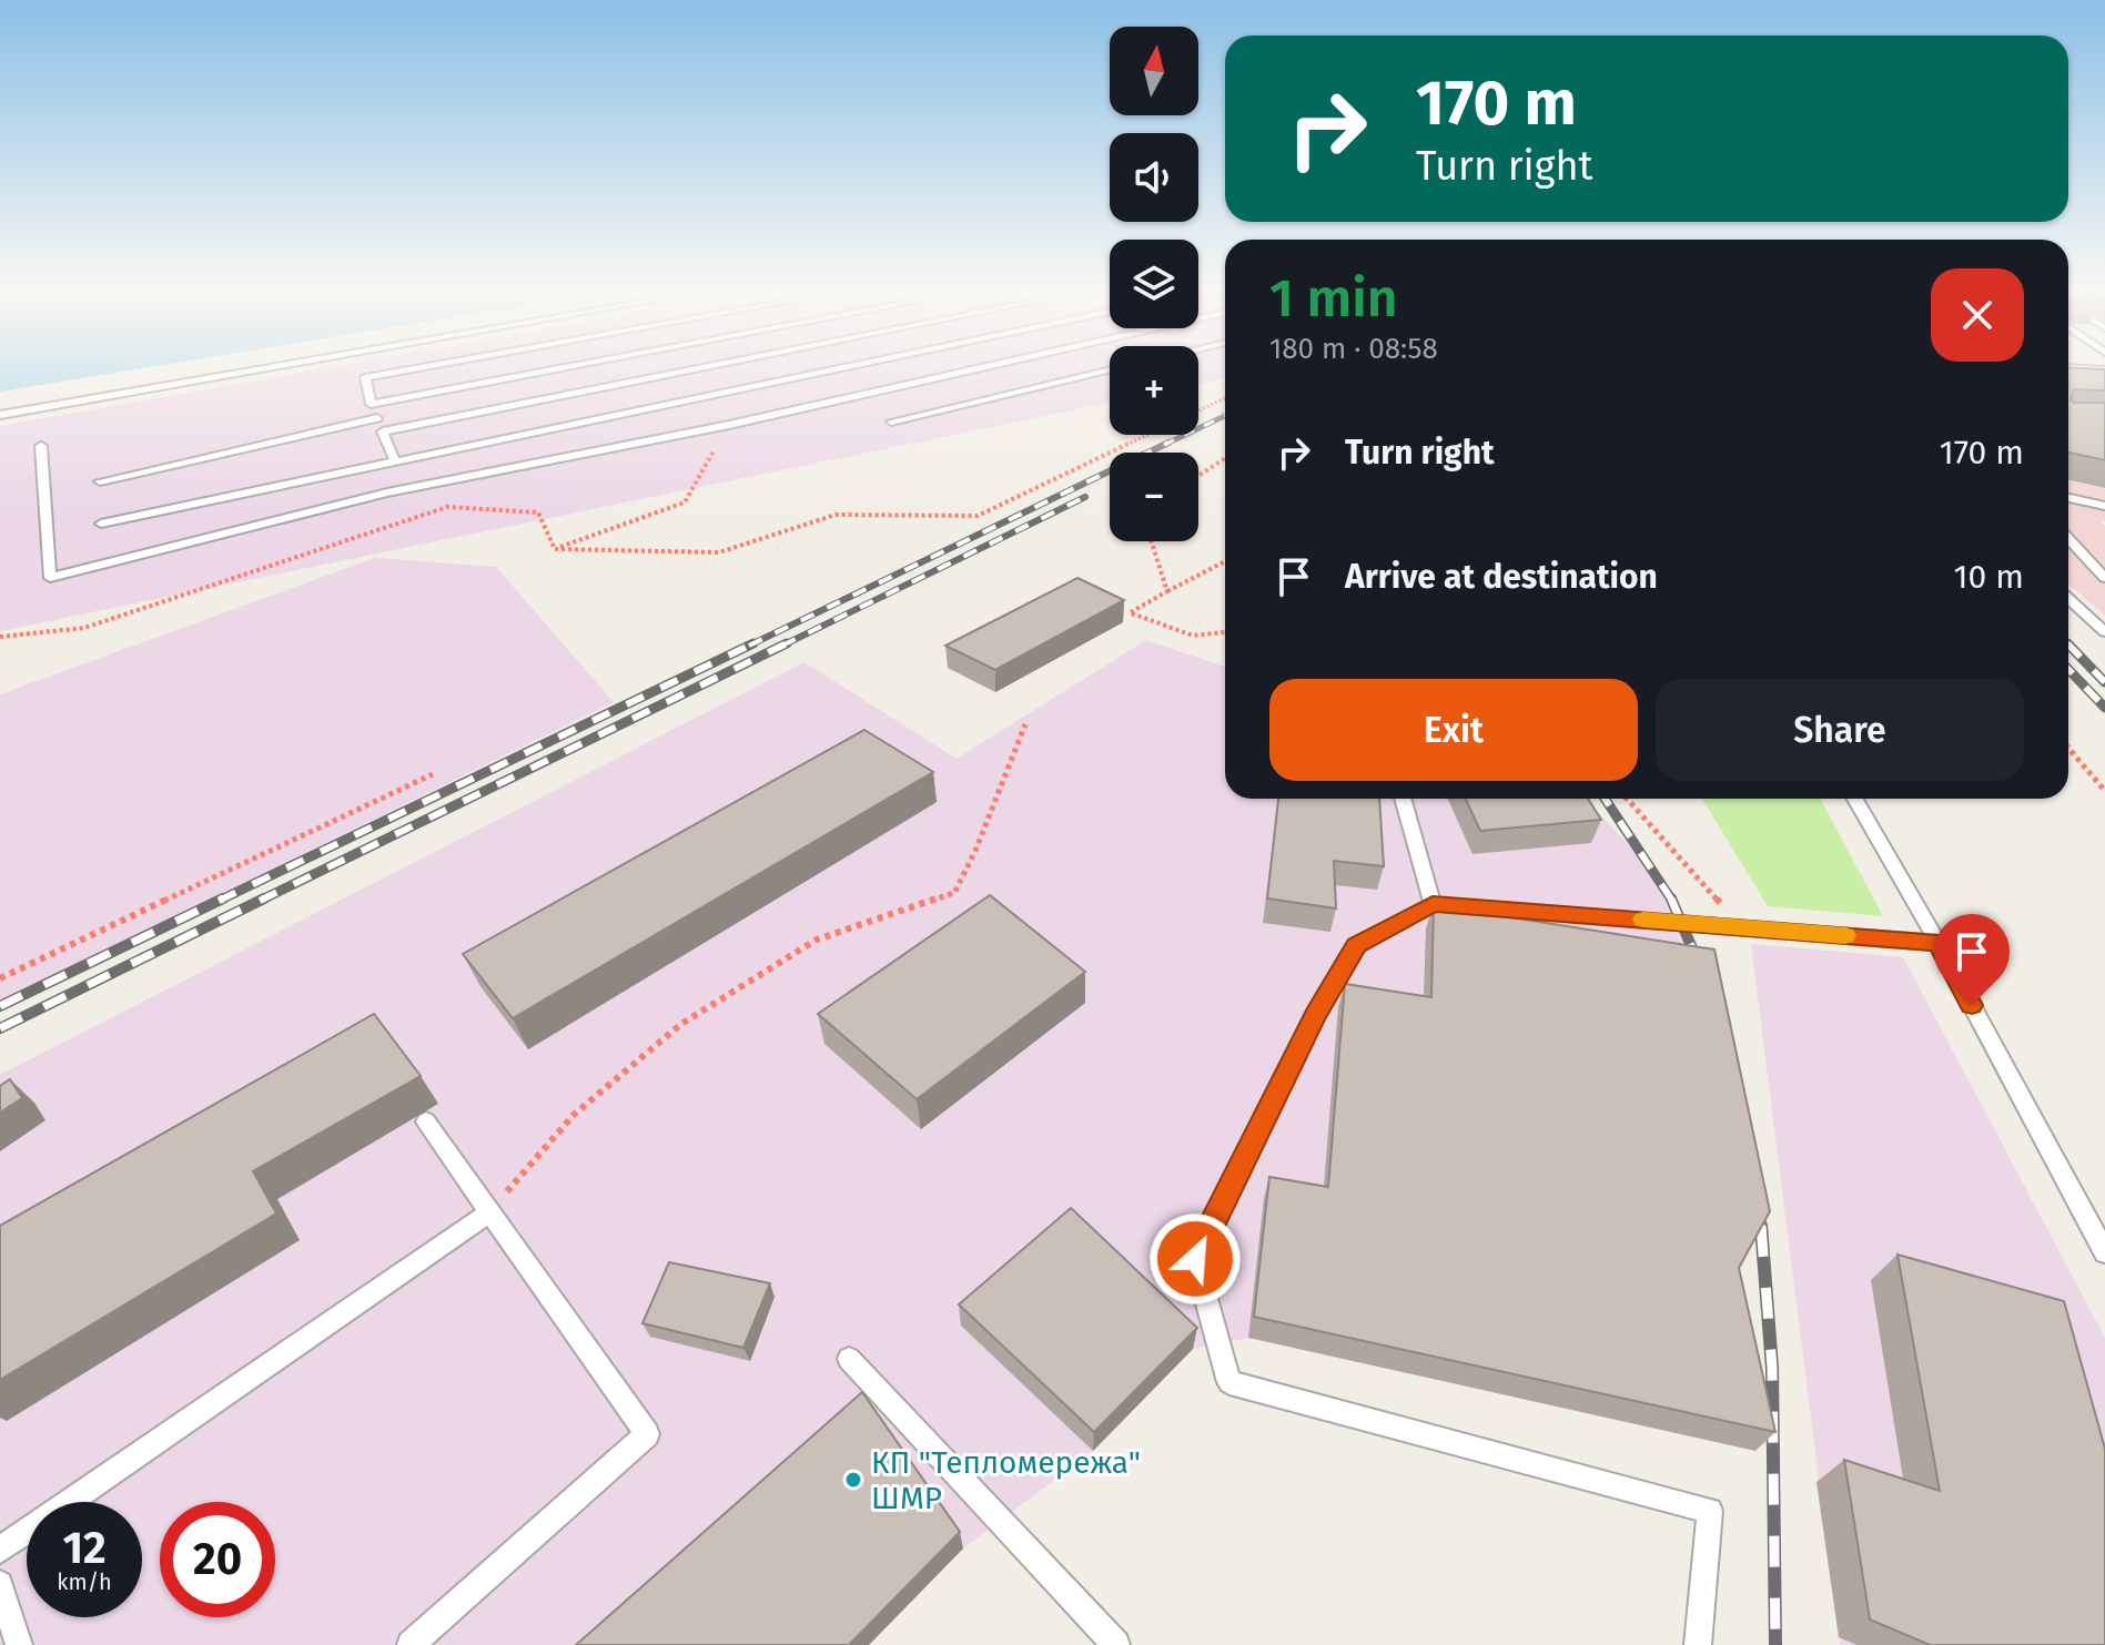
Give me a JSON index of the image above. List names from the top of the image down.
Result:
{
  "places": ["КП \"Тепломережа\" ШМР"],
  "north": "top",
  "page": {
    "map_buttons": ["+", "−"],
    "turn": ["170 m", "Turn right"],
    "heading": ["1 min", "180 m · 08:58"],
    "list": [
      {
        "name": "Turn right",
        "value": "170 m"
      },
      {
        "name": "Arrive at destination",
        "value": "10 m"
      }
    ],
    "buttons": ["Exit", "Share"],
    "speed": "12 km/h",
    "limit": "20"
  }
}
